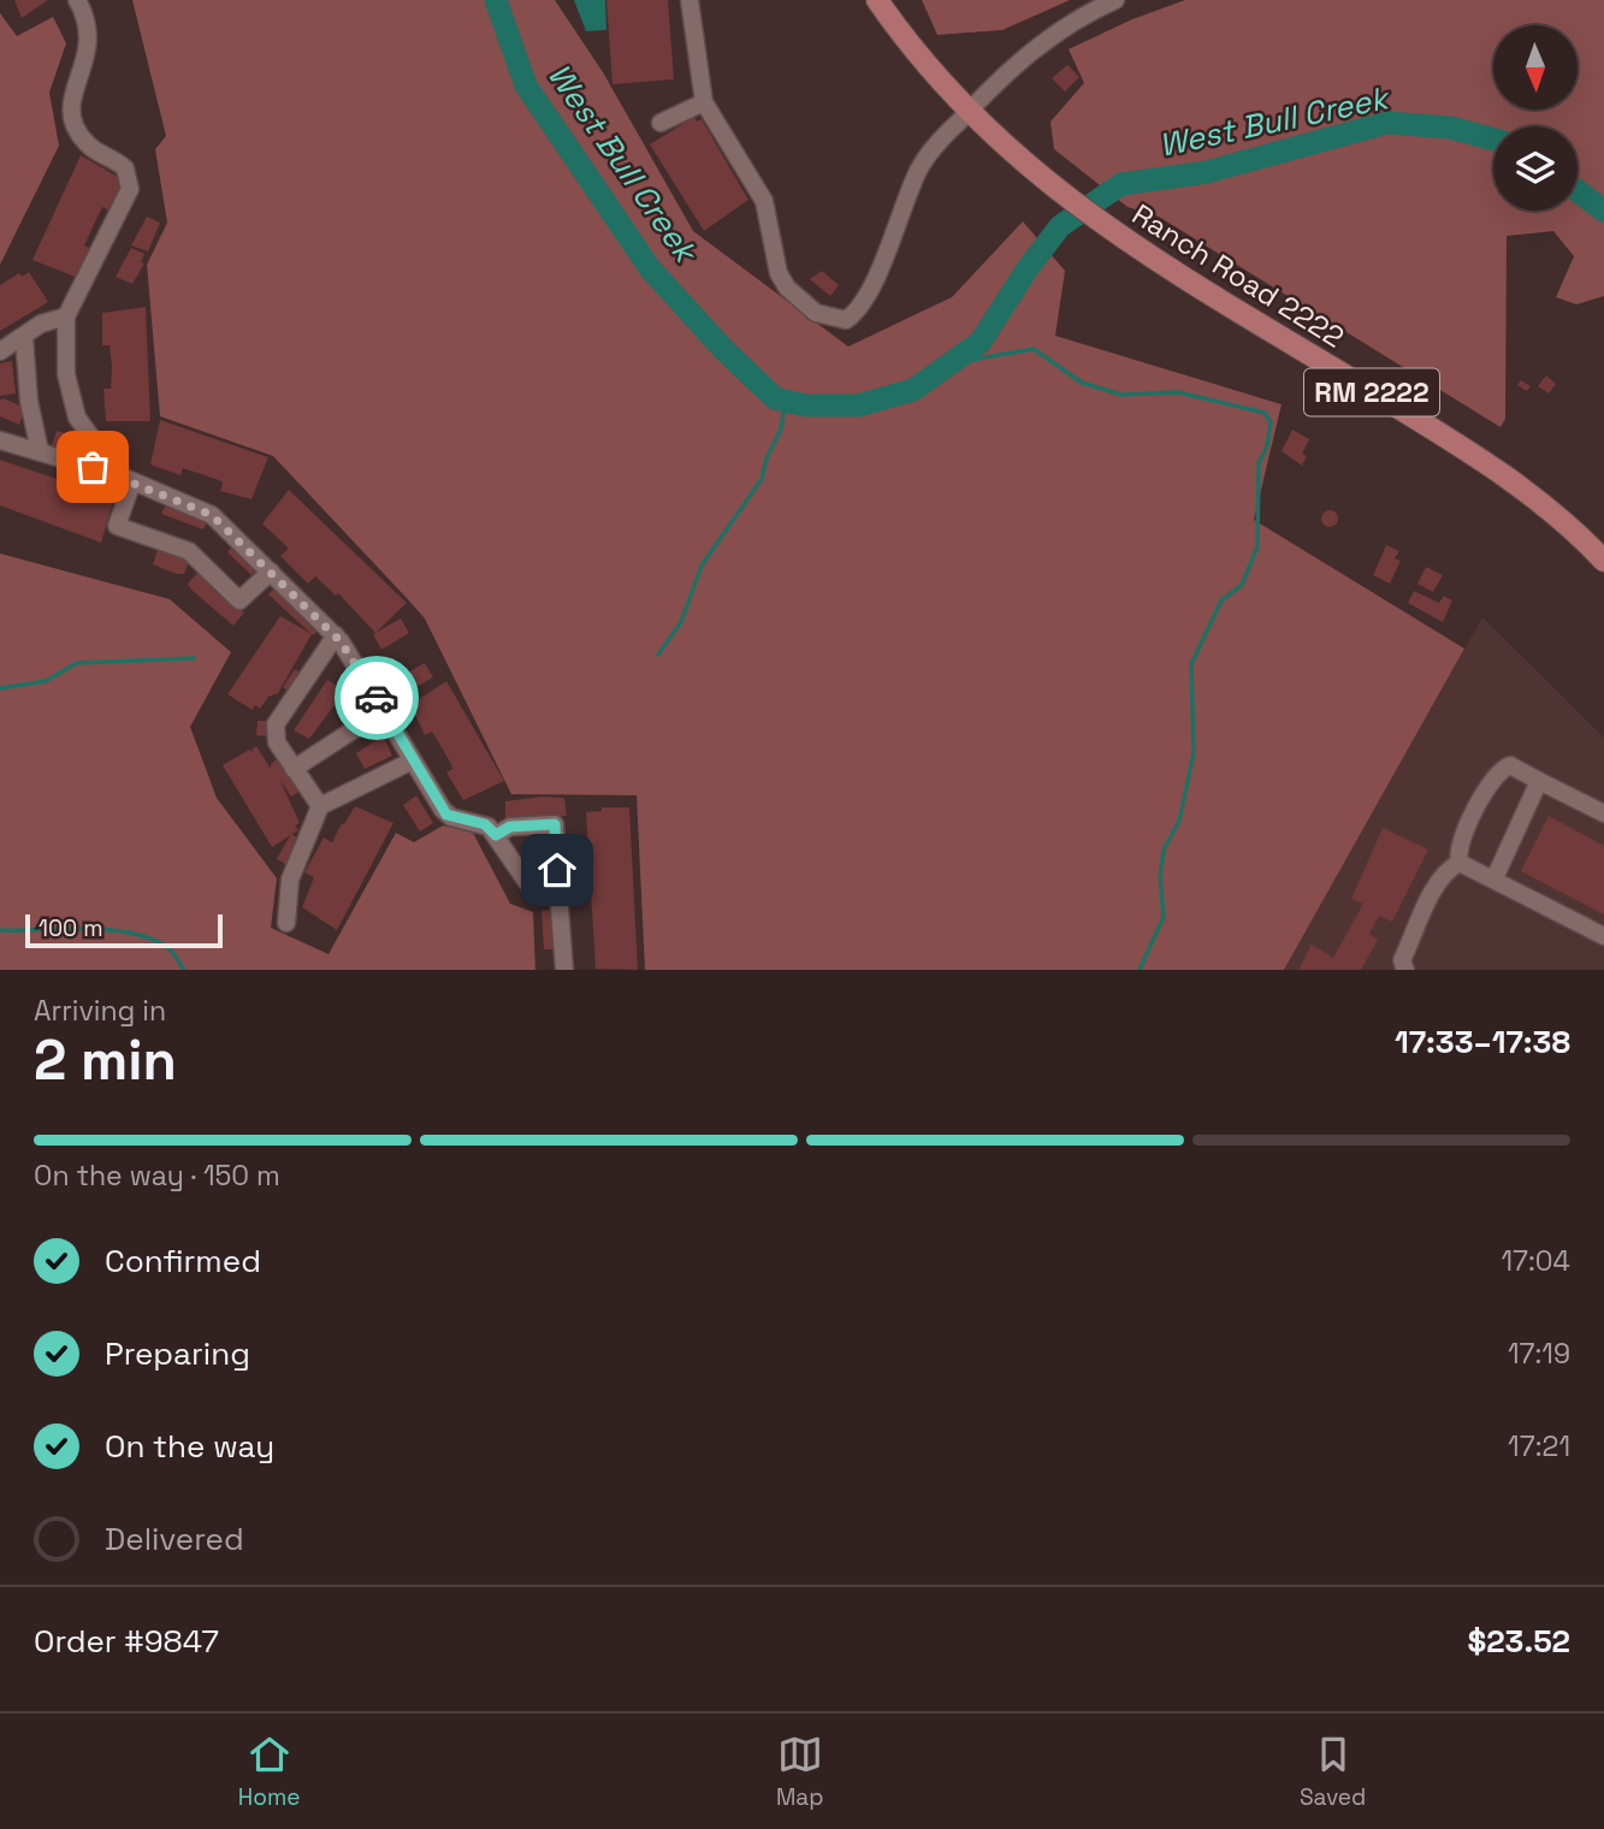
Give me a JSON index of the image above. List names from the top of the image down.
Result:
{
  "streets": {
    "main road": ["Ranch Road 2222", "RM 2222"]
  },
  "water": ["West Bull Creek"],
  "scale_bar": "100 m",
  "north": "bottom",
  "page": {
    "scale": "100 m",
    "heading": ["2 min", "Arriving in", "17:33–17:38"],
    "panel": ["Order #9847", "$23.52"],
    "bar": "On the way · 150 m",
    "list": [
      ["Confirmed", "17:04"],
      ["Preparing", "17:19"],
      ["On the way", "17:21"],
      "Delivered"
    ],
    "tabs": ["Home", "Map", "Saved"]
  }
}
